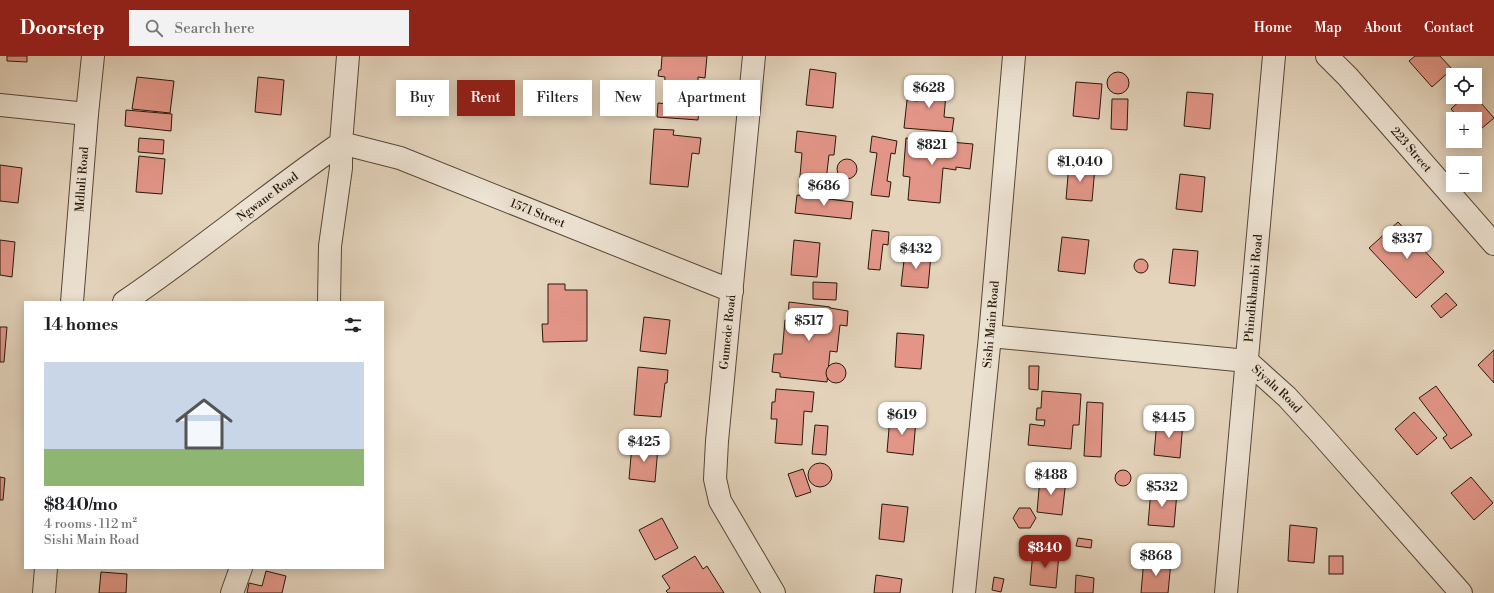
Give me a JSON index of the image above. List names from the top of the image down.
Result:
{
  "streets": {
    "street": [
      "223 Street",
      "Mdluli Road",
      "Ngwane Road",
      "1571 Street",
      "Phindikhambi Road",
      "Sishi Main Road",
      "Gumede Road",
      "Siyalu Road"
    ]
  },
  "crossings": [
    ["Ngwane Road", "1571 Street"],
    ["1571 Street", "Gumede Road"],
    ["Phindikhambi Road", "Siyalu Road"],
    ["Sishi Main Road", "Siyalu Road"]
  ],
  "page": {
    "header": "Doorstep",
    "search": "Search here",
    "nav": [
      "Home",
      "Map",
      "About",
      "Contact"
    ],
    "map_buttons": ["+", "−"],
    "price": [
      "$628",
      "$821",
      "$1,040",
      "$686",
      "$337",
      "$432",
      "$517",
      "$619",
      "$445",
      "$425",
      "$488",
      "$532",
      "$840",
      "$868"
    ],
    "chip": [
      "Buy",
      "Rent",
      "Filters",
      "New",
      "Apartment"
    ],
    "heading": "14 homes",
    "list": [
      {
        "name": "$840/mo",
        "note": "4 rooms · 112 m² · Sishi Main Road"
      }
    ]
  }
}
